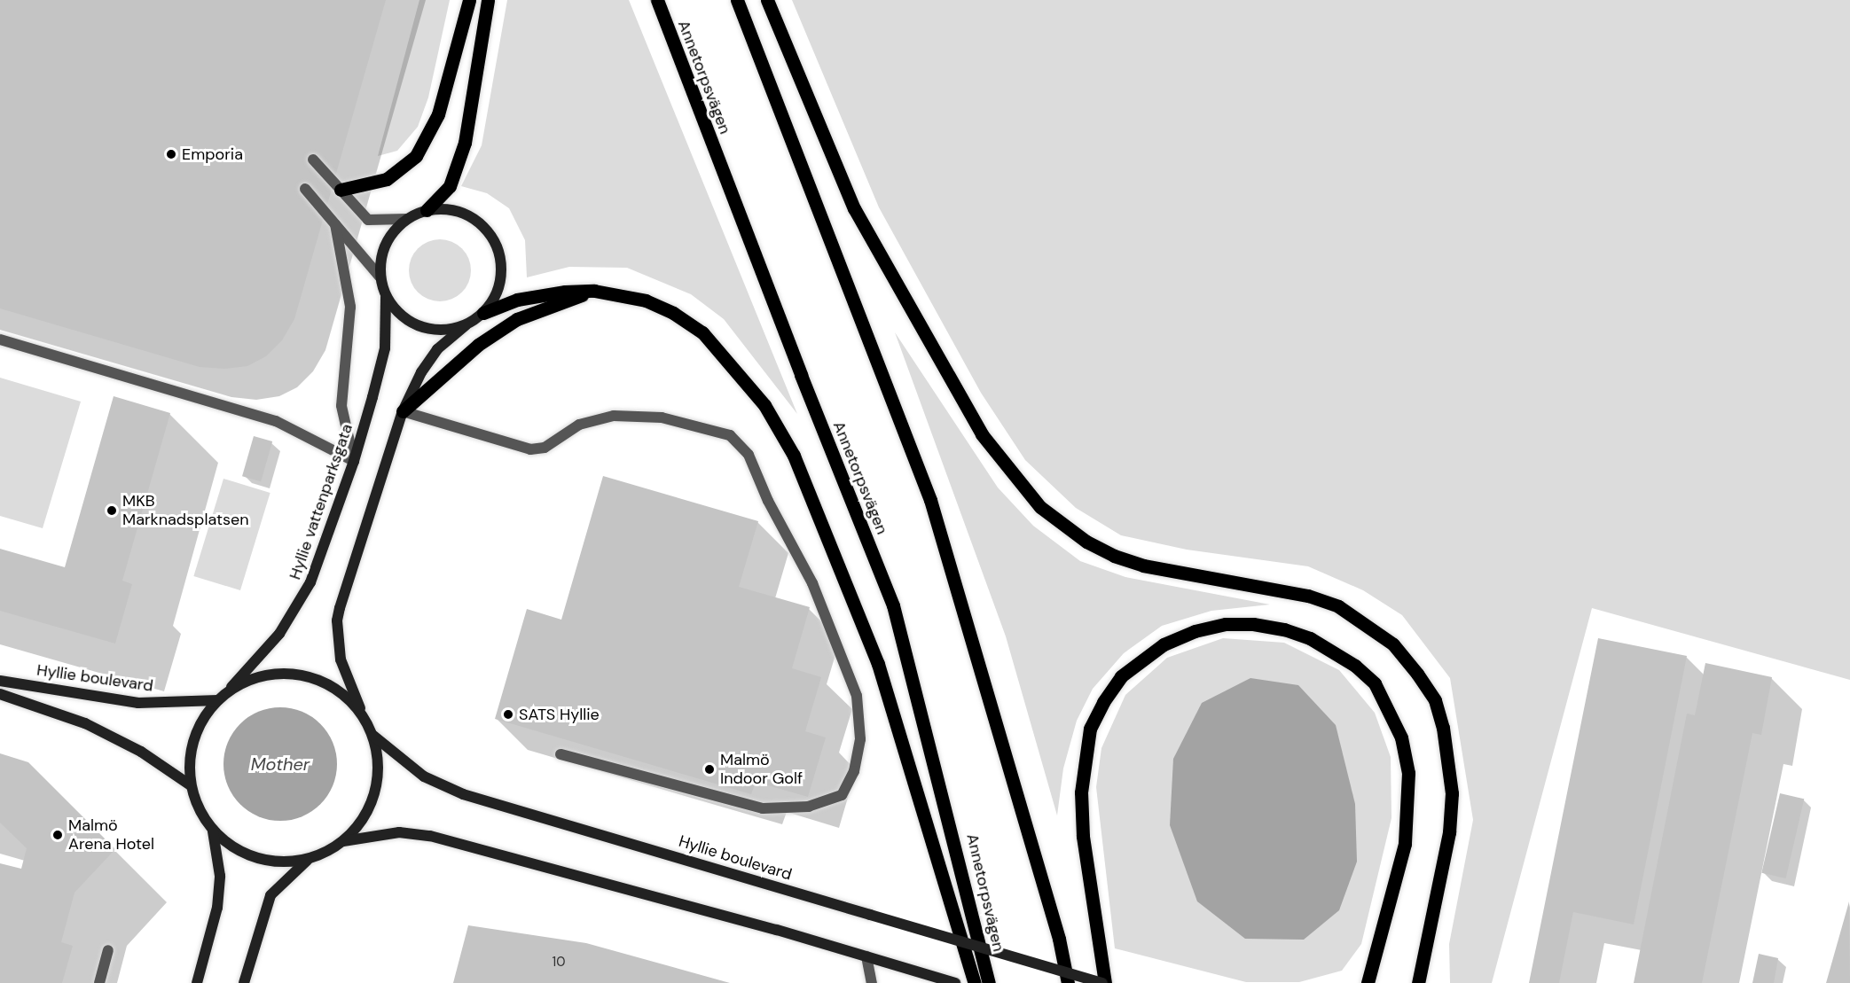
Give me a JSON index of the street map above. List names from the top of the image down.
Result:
{
  "streets": {
    "main road": ["Annetorpsvägen"],
    "street": ["Hyllie vattenparksgata", "Hyllie boulevard"]
  },
  "crossings": [
    ["Hyllie vattenparksgata", "Hyllie boulevard"]
  ],
  "water": ["Mother"],
  "places": [
    "Emporia",
    "MKB Marknadsplatsen",
    "SATS Hyllie",
    "Malmö Indoor Golf",
    "Malmö Arena Hotel"
  ],
  "house_numbers": ["10"]
}
